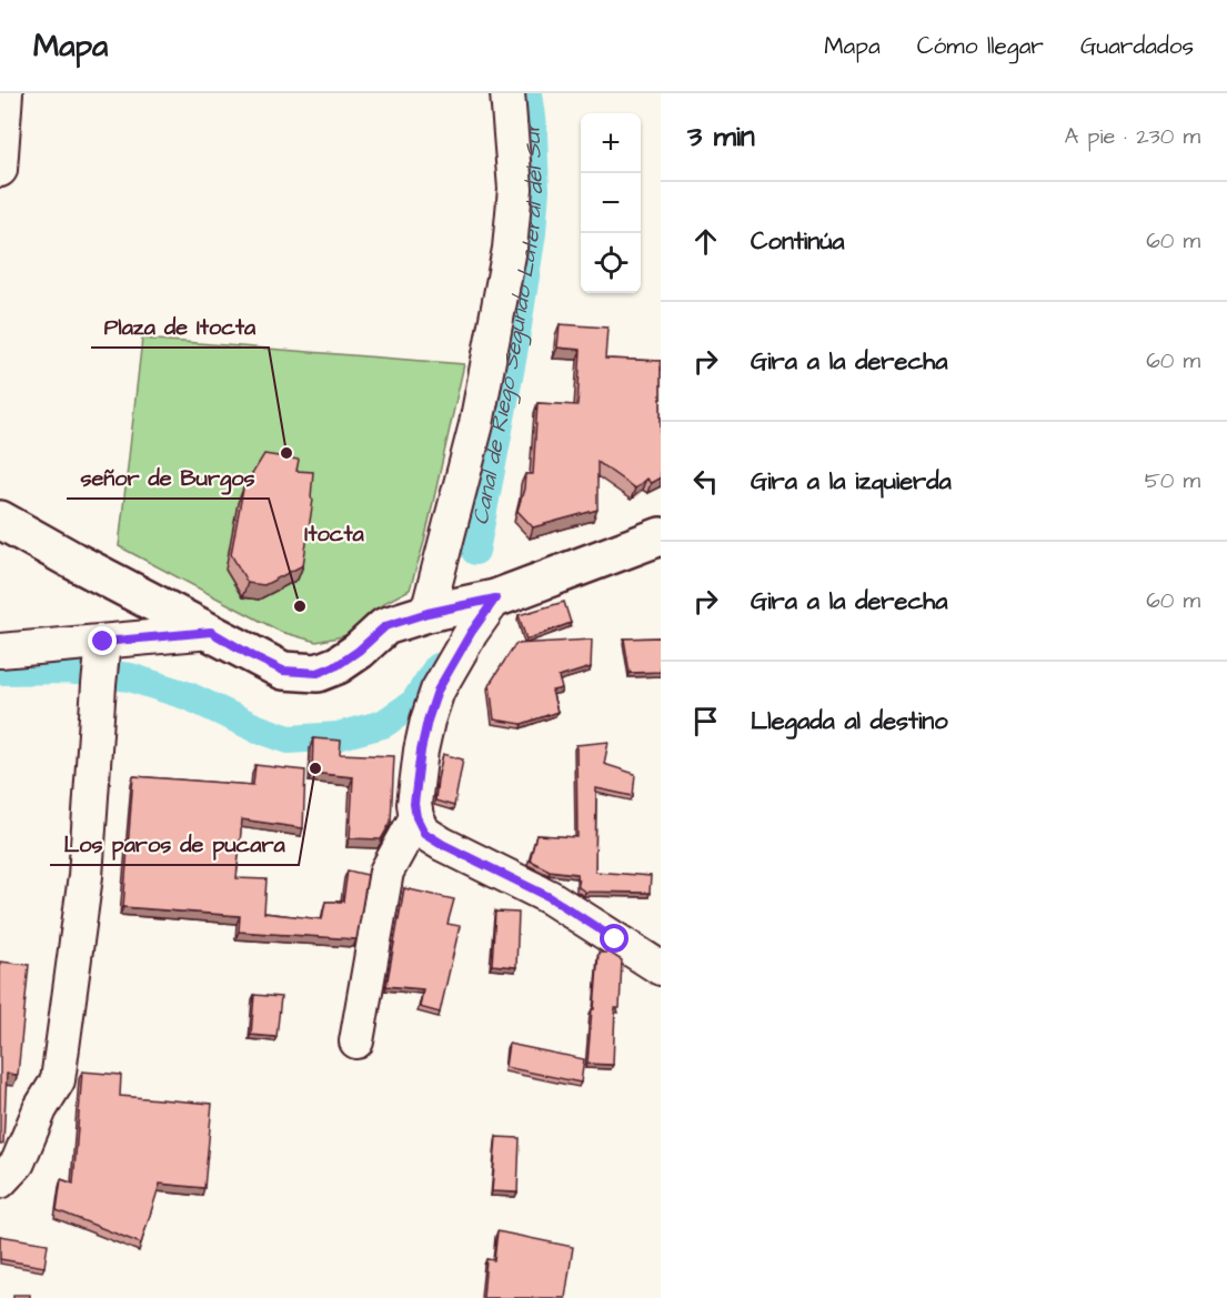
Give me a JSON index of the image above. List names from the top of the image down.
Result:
{
  "districts": ["Itocta"],
  "water": ["Canal de Riego Segundo Lateral del Sur"],
  "places": ["Plaza de Itocta", "señor de Burgos", "Los paros de pucara"],
  "page": {
    "header": "Mapa",
    "nav": ["Mapa", "Cómo llegar", "Guardados"],
    "heading": ["3 min", "A pie · 230 m"],
    "map_buttons": ["+", "−"],
    "list": [
      ["Continúa", "60 m"],
      ["Gira a la derecha", "60 m"],
      ["Gira a la izquierda", "50 m"],
      ["Gira a la derecha", "60 m"],
      "Llegada al destino"
    ]
  }
}
